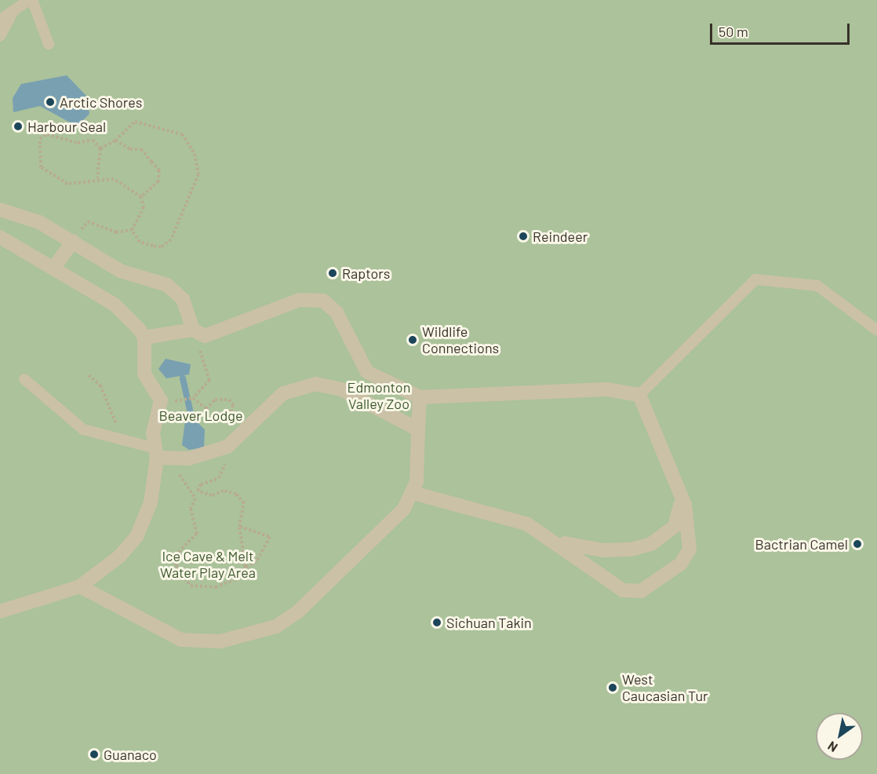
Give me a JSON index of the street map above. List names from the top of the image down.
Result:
{
  "parks": ["Edmonton Valley Zoo", "Beaver Lodge", "Ice Cave & Melt Water Play Area"],
  "places": [
    "Arctic Shores",
    "Harbour Seal",
    "Reindeer",
    "Raptors",
    "Wildlife Connections",
    "Bactrian Camel",
    "Sichuan Takin",
    "West Caucasian Tur",
    "Guanaco"
  ],
  "scale_bar": "50 m",
  "north": "bottom left"
}
